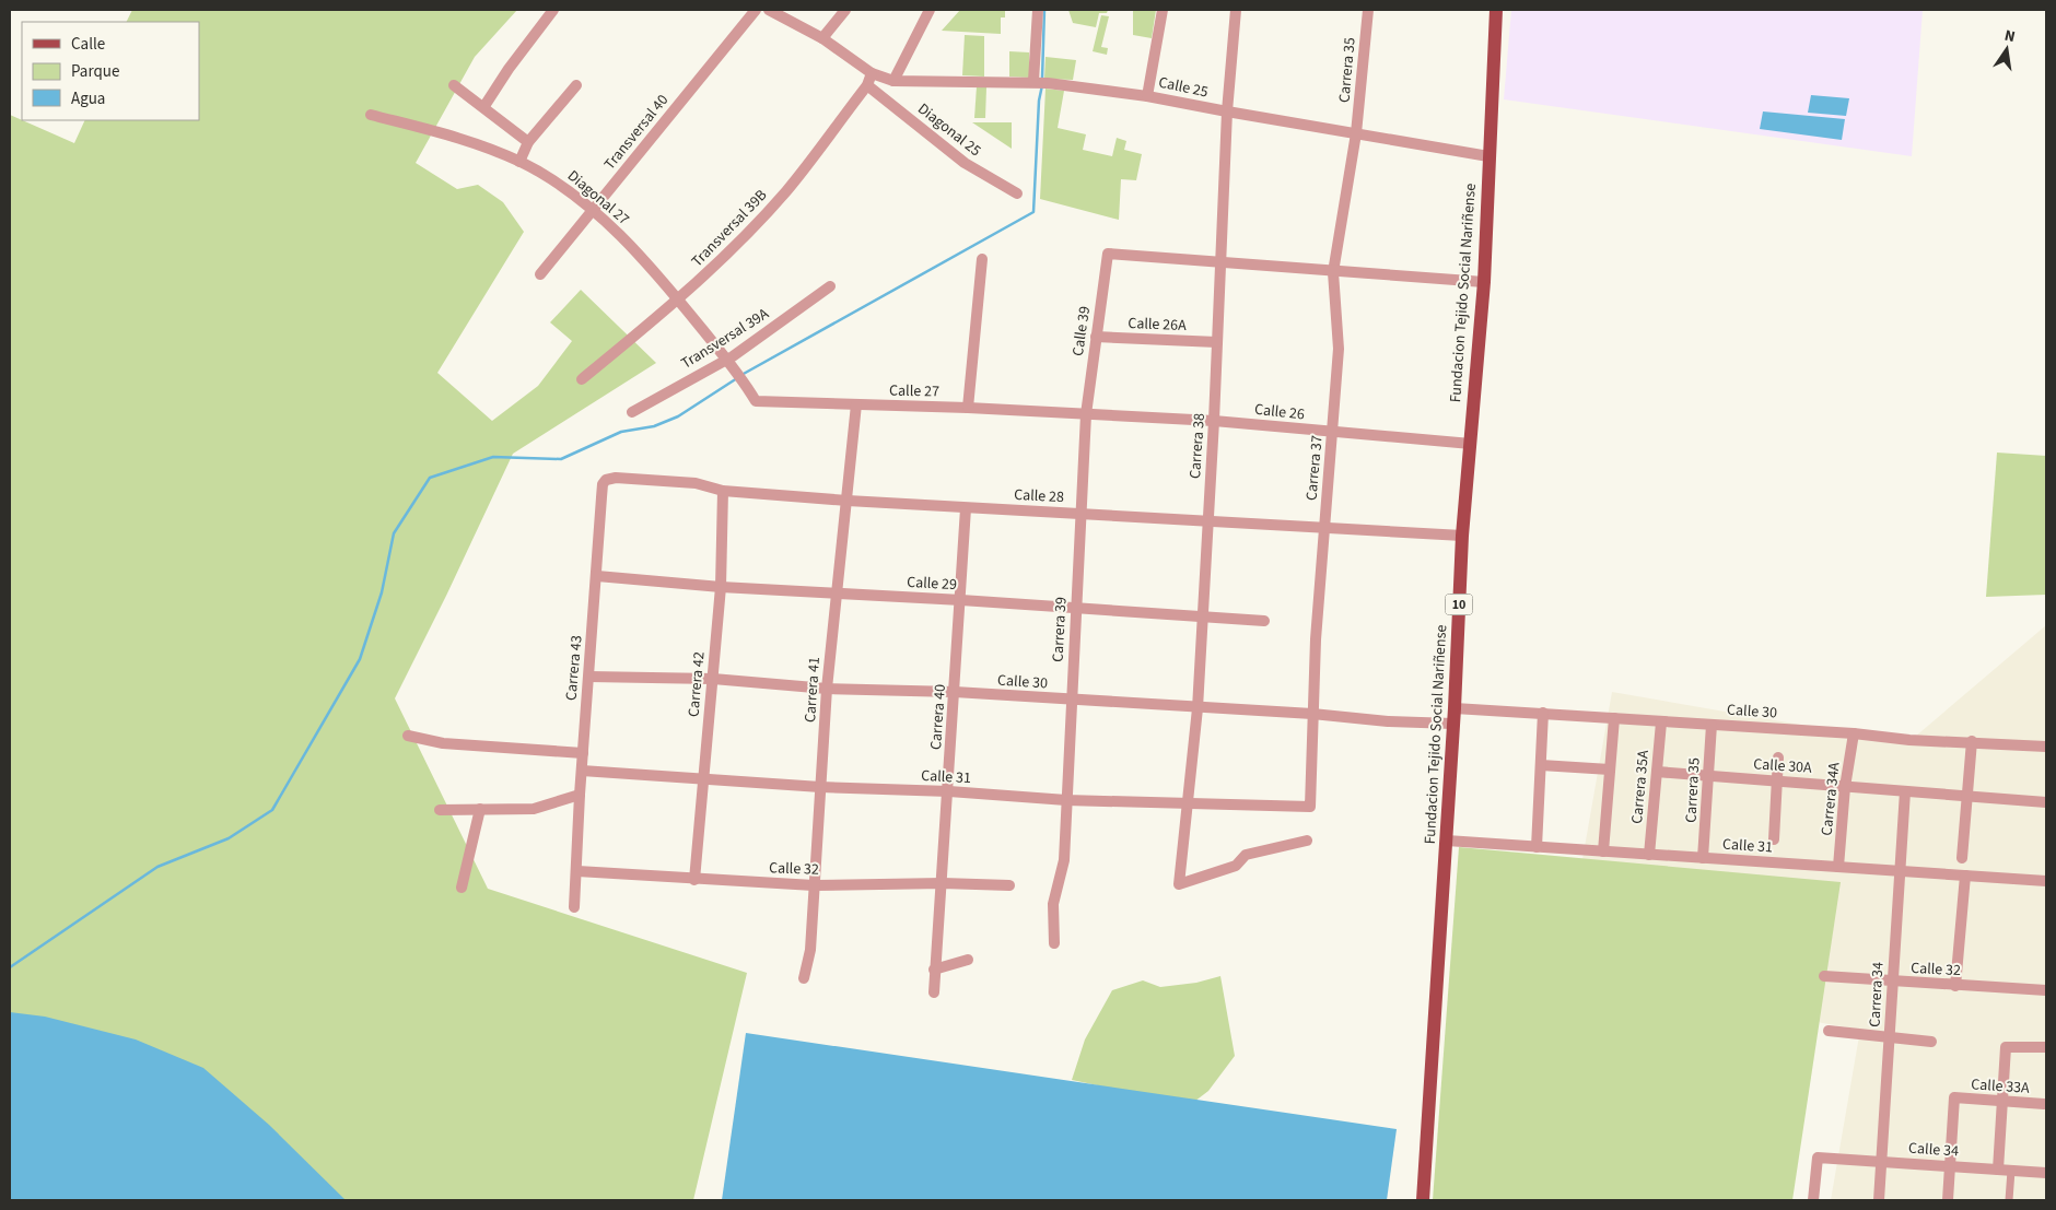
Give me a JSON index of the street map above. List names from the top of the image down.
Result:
{
  "streets": {
    "main road": ["Fundacion Tejido Social Nariñense", "10"],
    "street": [
      "Carrera 35",
      "Calle 25",
      "Diagonal 25",
      "Transversal 40",
      "Diagonal 27",
      "Transversal 39B",
      "Calle 26A",
      "Calle 39",
      "Transversal 39A",
      "Calle 27",
      "Calle 26",
      "Carrera 38",
      "Carrera 37",
      "Calle 28",
      "Calle 29",
      "Carrera 39",
      "Carrera 43",
      "Calle 30",
      "Carrera 42",
      "Carrera 41",
      "Carrera 40",
      "Calle 30A",
      "Calle 31",
      "Carrera 35A",
      "Carrera 34A",
      "Calle 32",
      "Carrera 34",
      "Calle 33A",
      "Calle 34"
    ]
  },
  "crossings": [
    ["Carrera 35", "Calle 25"],
    ["Carrera 35", "Carrera 37"],
    ["Carrera 35", "Calle 30"],
    ["Carrera 35", "Calle 30A"],
    ["Carrera 35", "Calle 31"],
    ["Calle 25", "Transversal 39B"],
    ["Calle 25", "Fundacion Tejido Social Nariñense"],
    ["Calle 25", "Carrera 38"],
    ["Calle 25", "Carrera 37"],
    ["Diagonal 25", "Transversal 39B"],
    ["Transversal 40", "Diagonal 27"],
    ["Diagonal 27", "Transversal 39B"],
    ["Diagonal 27", "Transversal 39A"],
    ["Diagonal 27", "Calle 27"],
    ["Fundacion Tejido Social Nariñense", "Calle 26"],
    ["Fundacion Tejido Social Nariñense", "Calle 28"],
    ["Fundacion Tejido Social Nariñense", "Calle 30"],
    ["Fundacion Tejido Social Nariñense", "Calle 31"],
    ["Calle 26A", "Calle 39"],
    ["Calle 26A", "Carrera 38"],
    ["Calle 39", "Calle 27"],
    ["Calle 39", "Calle 26"],
    ["Calle 39", "Carrera 38"],
    ["Calle 39", "Carrera 39"],
    ["Calle 27", "Calle 26"],
    ["Calle 27", "Carrera 39"],
    ["Calle 27", "Carrera 41"],
    ["Calle 26", "Carrera 38"],
    ["Calle 26", "Carrera 37"],
    ["Calle 26", "Carrera 39"],
    ["Carrera 38", "Calle 28"],
    ["Carrera 38", "Calle 29"],
    ["Carrera 38", "Calle 30"],
    ["Carrera 38", "Calle 31"],
    ["Carrera 37", "Calle 28"],
    ["Carrera 37", "Calle 30"],
    ["Carrera 37", "Calle 31"],
    ["Calle 28", "Carrera 39"],
    ["Calle 28", "Carrera 43"],
    ["Calle 28", "Carrera 42"],
    ["Calle 28", "Carrera 41"],
    ["Calle 28", "Carrera 40"],
    ["Calle 29", "Carrera 39"],
    ["Calle 29", "Carrera 43"],
    ["Calle 29", "Carrera 42"],
    ["Calle 29", "Carrera 41"],
    ["Calle 29", "Carrera 40"],
    ["Carrera 39", "Calle 30"],
    ["Carrera 39", "Calle 31"],
    ["Carrera 43", "Calle 30"],
    ["Carrera 43", "Calle 31"],
    ["Carrera 43", "Calle 32"],
    ["Calle 30", "Carrera 42"],
    ["Calle 30", "Carrera 41"],
    ["Calle 30", "Carrera 40"],
    ["Calle 30", "Carrera 35A"],
    ["Calle 30", "Carrera 34A"],
    ["Carrera 42", "Calle 31"],
    ["Carrera 42", "Calle 32"],
    ["Carrera 41", "Calle 31"],
    ["Carrera 41", "Calle 32"],
    ["Carrera 40", "Calle 31"],
    ["Carrera 40", "Calle 32"],
    ["Calle 30A", "Carrera 35A"],
    ["Calle 30A", "Carrera 34A"],
    ["Calle 30A", "Carrera 34"],
    ["Calle 31", "Carrera 35A"],
    ["Calle 31", "Carrera 34A"],
    ["Calle 31", "Carrera 34"],
    ["Calle 32", "Carrera 34"],
    ["Carrera 34", "Calle 34"],
    ["Calle 33A", "Calle 34"]
  ],
  "legend": ["Calle", "Parque", "Agua"],
  "north": "top"
}
